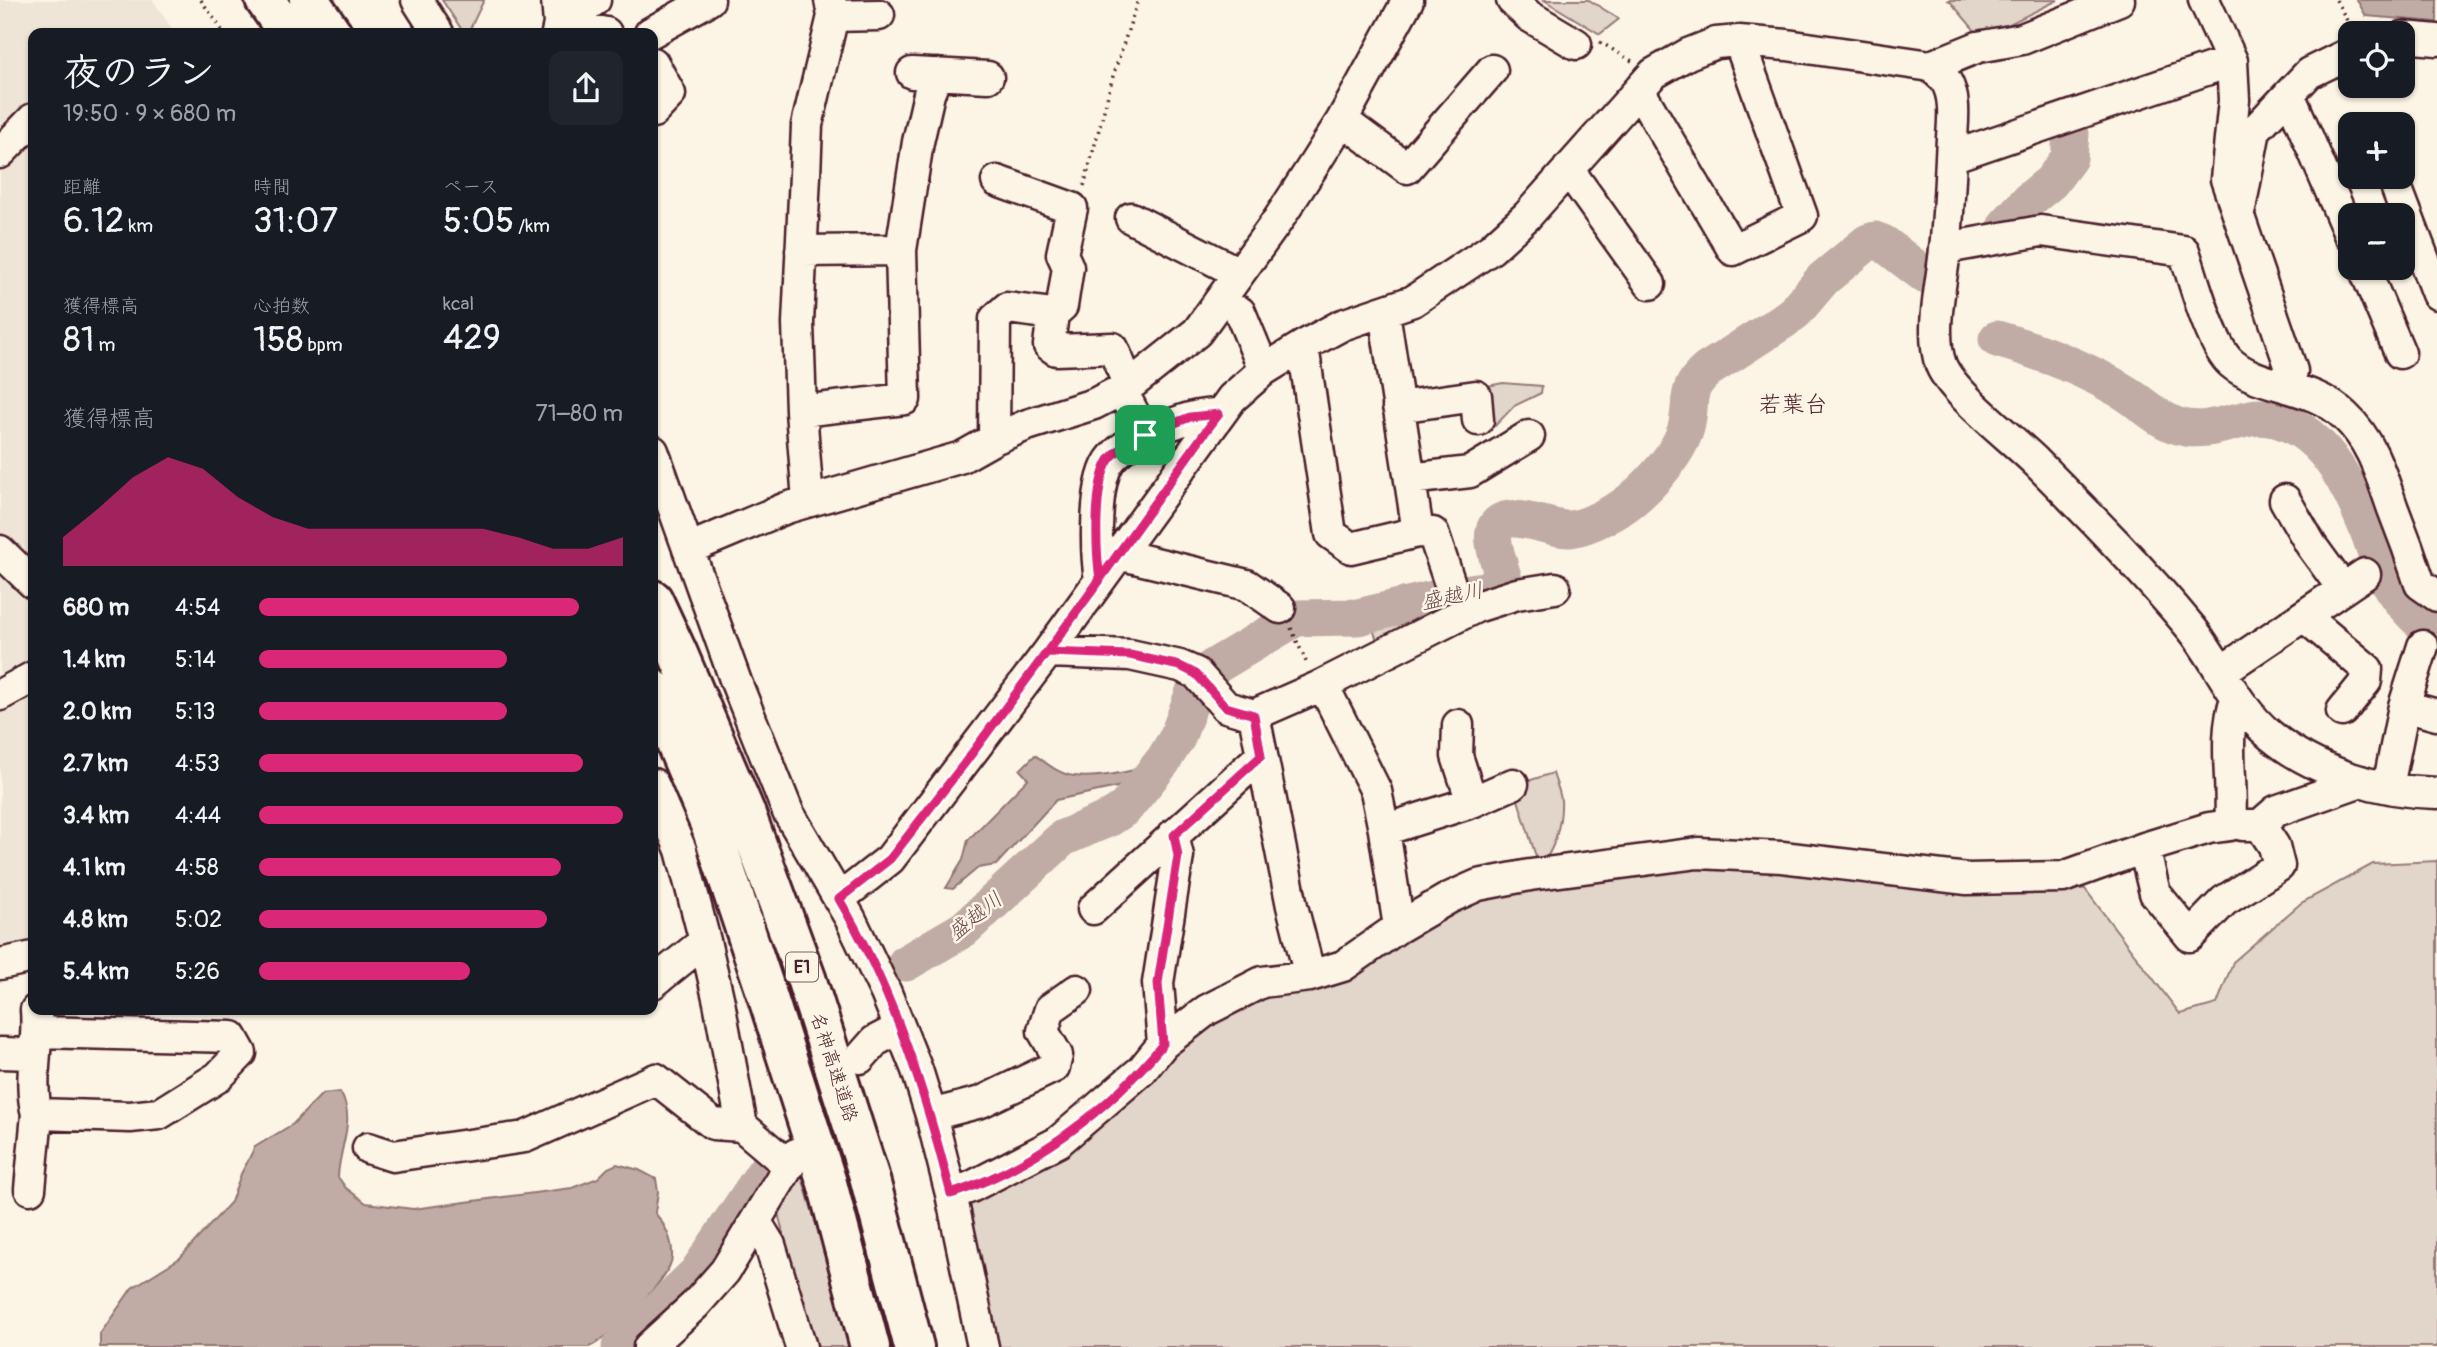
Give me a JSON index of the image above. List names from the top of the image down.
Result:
{
  "streets": {
    "highway": ["E1", "名神高速道路"]
  },
  "districts": ["若葉台"],
  "water": ["盛越川"],
  "page": {
    "map_buttons": ["+", "−"],
    "heading": ["夜のラン", "19:50 · 9 × 680 m"],
    "stats": [
      ["距離", "6.12 km"],
      ["時間", "31:07"],
      ["ペース", "5:05 /km"],
      ["獲得標高", "81 m"],
      ["心拍数", "158 bpm"],
      ["kcal", "429"]
    ],
    "chart": ["獲得標高", "71–80 m"],
    "list": [
      {
        "name": "680 m",
        "note": "4:54"
      },
      {
        "name": "1.4 km",
        "note": "5:14"
      },
      {
        "name": "2.0 km",
        "note": "5:13"
      },
      {
        "name": "2.7 km",
        "note": "4:53"
      },
      {
        "name": "3.4 km",
        "note": "4:44"
      },
      {
        "name": "4.1 km",
        "note": "4:58"
      },
      {
        "name": "4.8 km",
        "note": "5:02"
      },
      {
        "name": "5.4 km",
        "note": "5:26"
      }
    ]
  }
}
